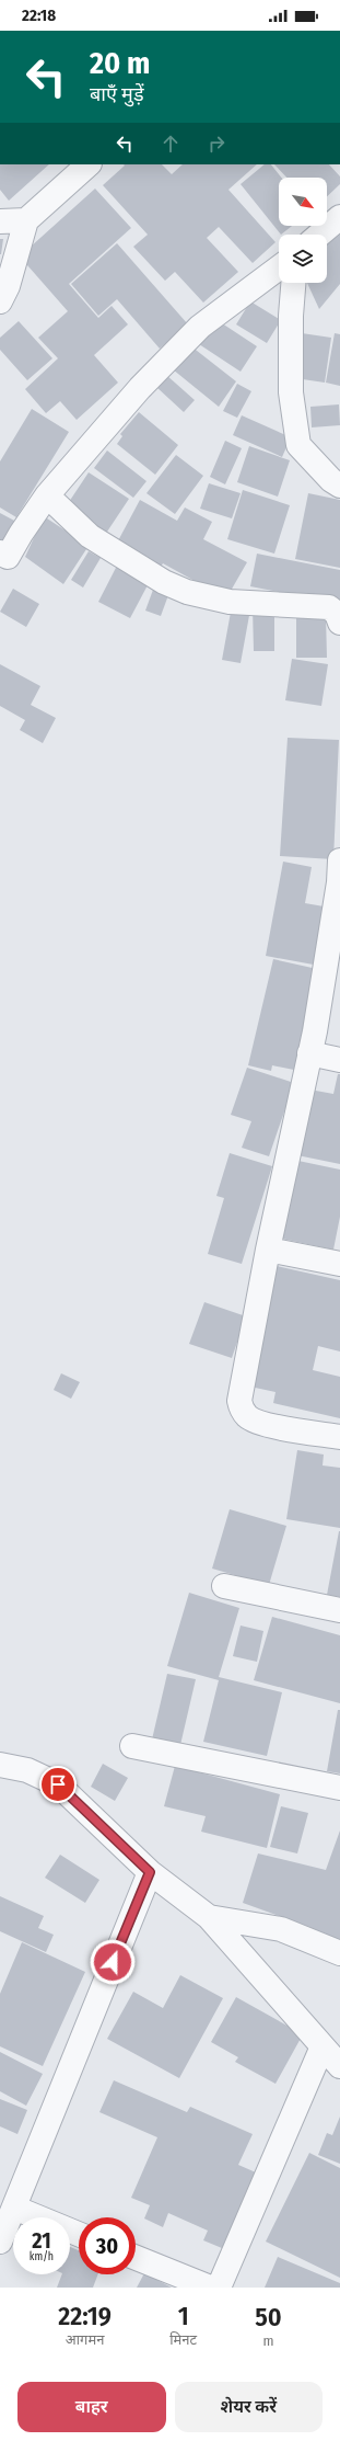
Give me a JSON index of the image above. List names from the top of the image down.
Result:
{
  "north": "bottom right",
  "page": {
    "status": "22:18",
    "turn": ["20 m", "बाएँ मुड़ें"],
    "speed": "21 km/h",
    "limit": "30",
    "eta": [
      "22:19",
      "आगमन",
      "1",
      "मिनट",
      "50",
      "m"
    ],
    "buttons": ["बाहर", "शेयर करें"]
  }
}
